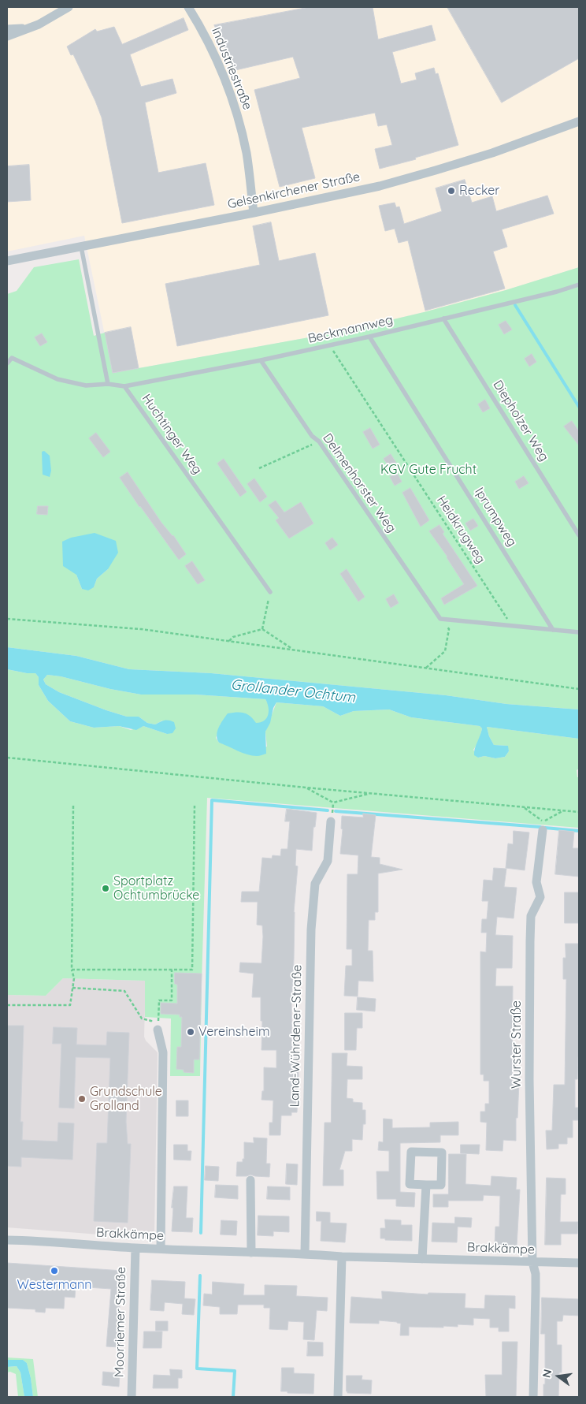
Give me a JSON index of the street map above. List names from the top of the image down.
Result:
{
  "streets": {
    "street": [
      "Industriestraße",
      "Gelsenkirchener Straße",
      "Land-Wührdener-Straße",
      "Wurster Straße",
      "Brakkämpe",
      "Moorriemer Straße"
    ],
    "lane": [
      "Beckmannweg",
      "Diepholzer Weg",
      "Huchtinger Weg",
      "Delmenhorster Weg",
      "Iprumpweg"
    ],
    "path": ["Heidkrugweg"]
  },
  "crossings": [
    ["Industriestraße", "Gelsenkirchener Straße"],
    ["Beckmannweg", "Diepholzer Weg"],
    ["Beckmannweg", "Huchtinger Weg"],
    ["Beckmannweg", "Delmenhorster Weg"],
    ["Beckmannweg", "Iprumpweg"],
    ["Beckmannweg", "Heidkrugweg"],
    ["Land-Wührdener-Straße", "Brakkämpe"],
    ["Wurster Straße", "Brakkämpe"],
    ["Brakkämpe", "Moorriemer Straße"]
  ],
  "water": ["Grollander Ochtum"],
  "parks": ["KGV Gute Frucht"],
  "places": [
    "Recker",
    "Sportplatz Ochtumbrücke",
    "Vereinsheim",
    "Grundschule Grolland",
    "Westermann"
  ],
  "north": "left"
}
